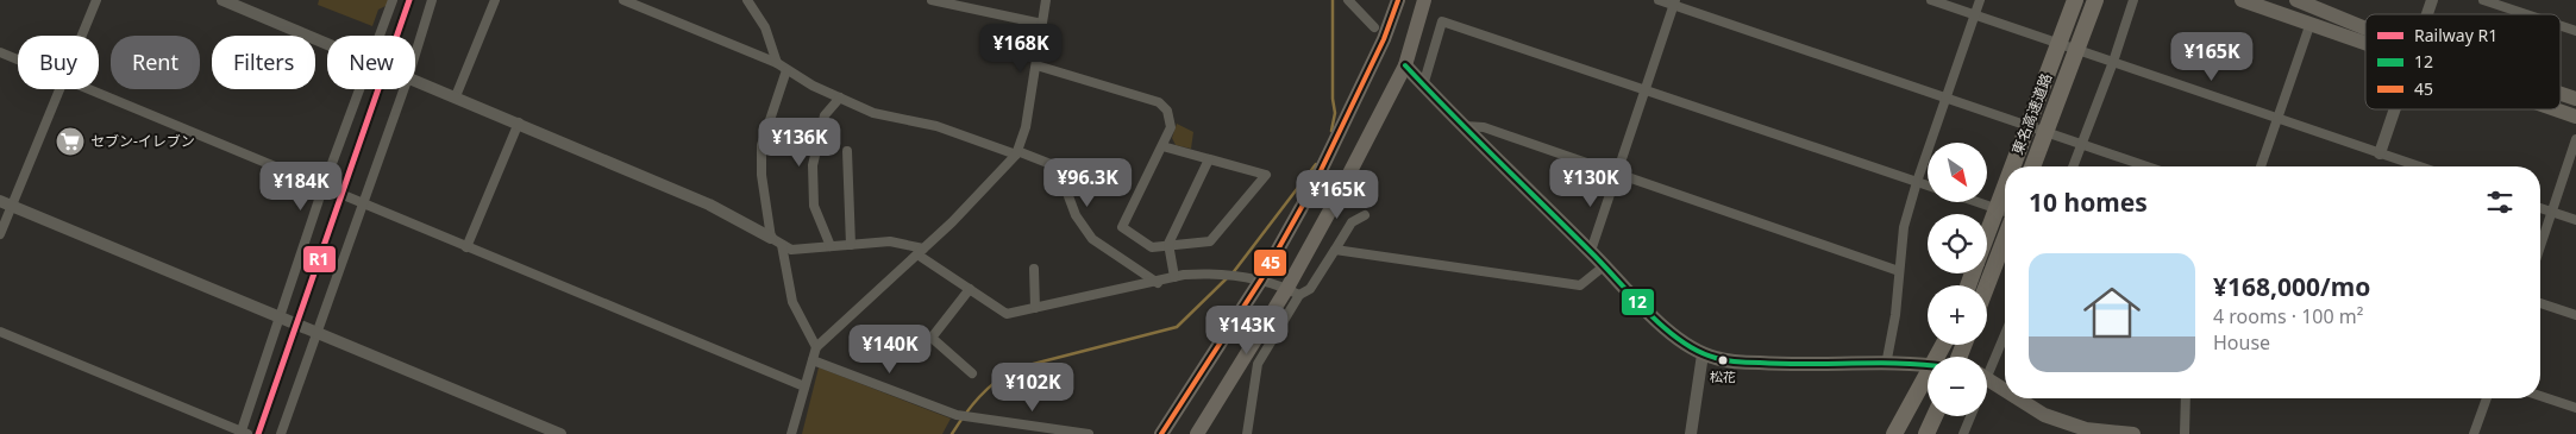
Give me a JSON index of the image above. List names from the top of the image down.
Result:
{
  "streets": {
    "highway": ["東名高速道路"]
  },
  "places": {
    "supermarket": ["セブン-イレブン"],
    "other": ["松花"]
  },
  "lines": ["rail line R1", "transit line 45", "transit line 12"],
  "legend": ["Railway R1", "12", "45"],
  "north": "bottom right",
  "page": {
    "price": [
      "¥168K",
      "¥165K",
      "¥136K",
      "¥96.3K",
      "¥130K",
      "¥184K",
      "¥165K",
      "¥143K",
      "¥140K",
      "¥102K"
    ],
    "chip": [
      "Buy",
      "Rent",
      "Filters",
      "New"
    ],
    "map_buttons": ["+", "−"],
    "heading": "10 homes",
    "list": [
      {
        "name": "¥168,000/mo",
        "note": "4 rooms · 100 m² · House"
      }
    ]
  }
}
